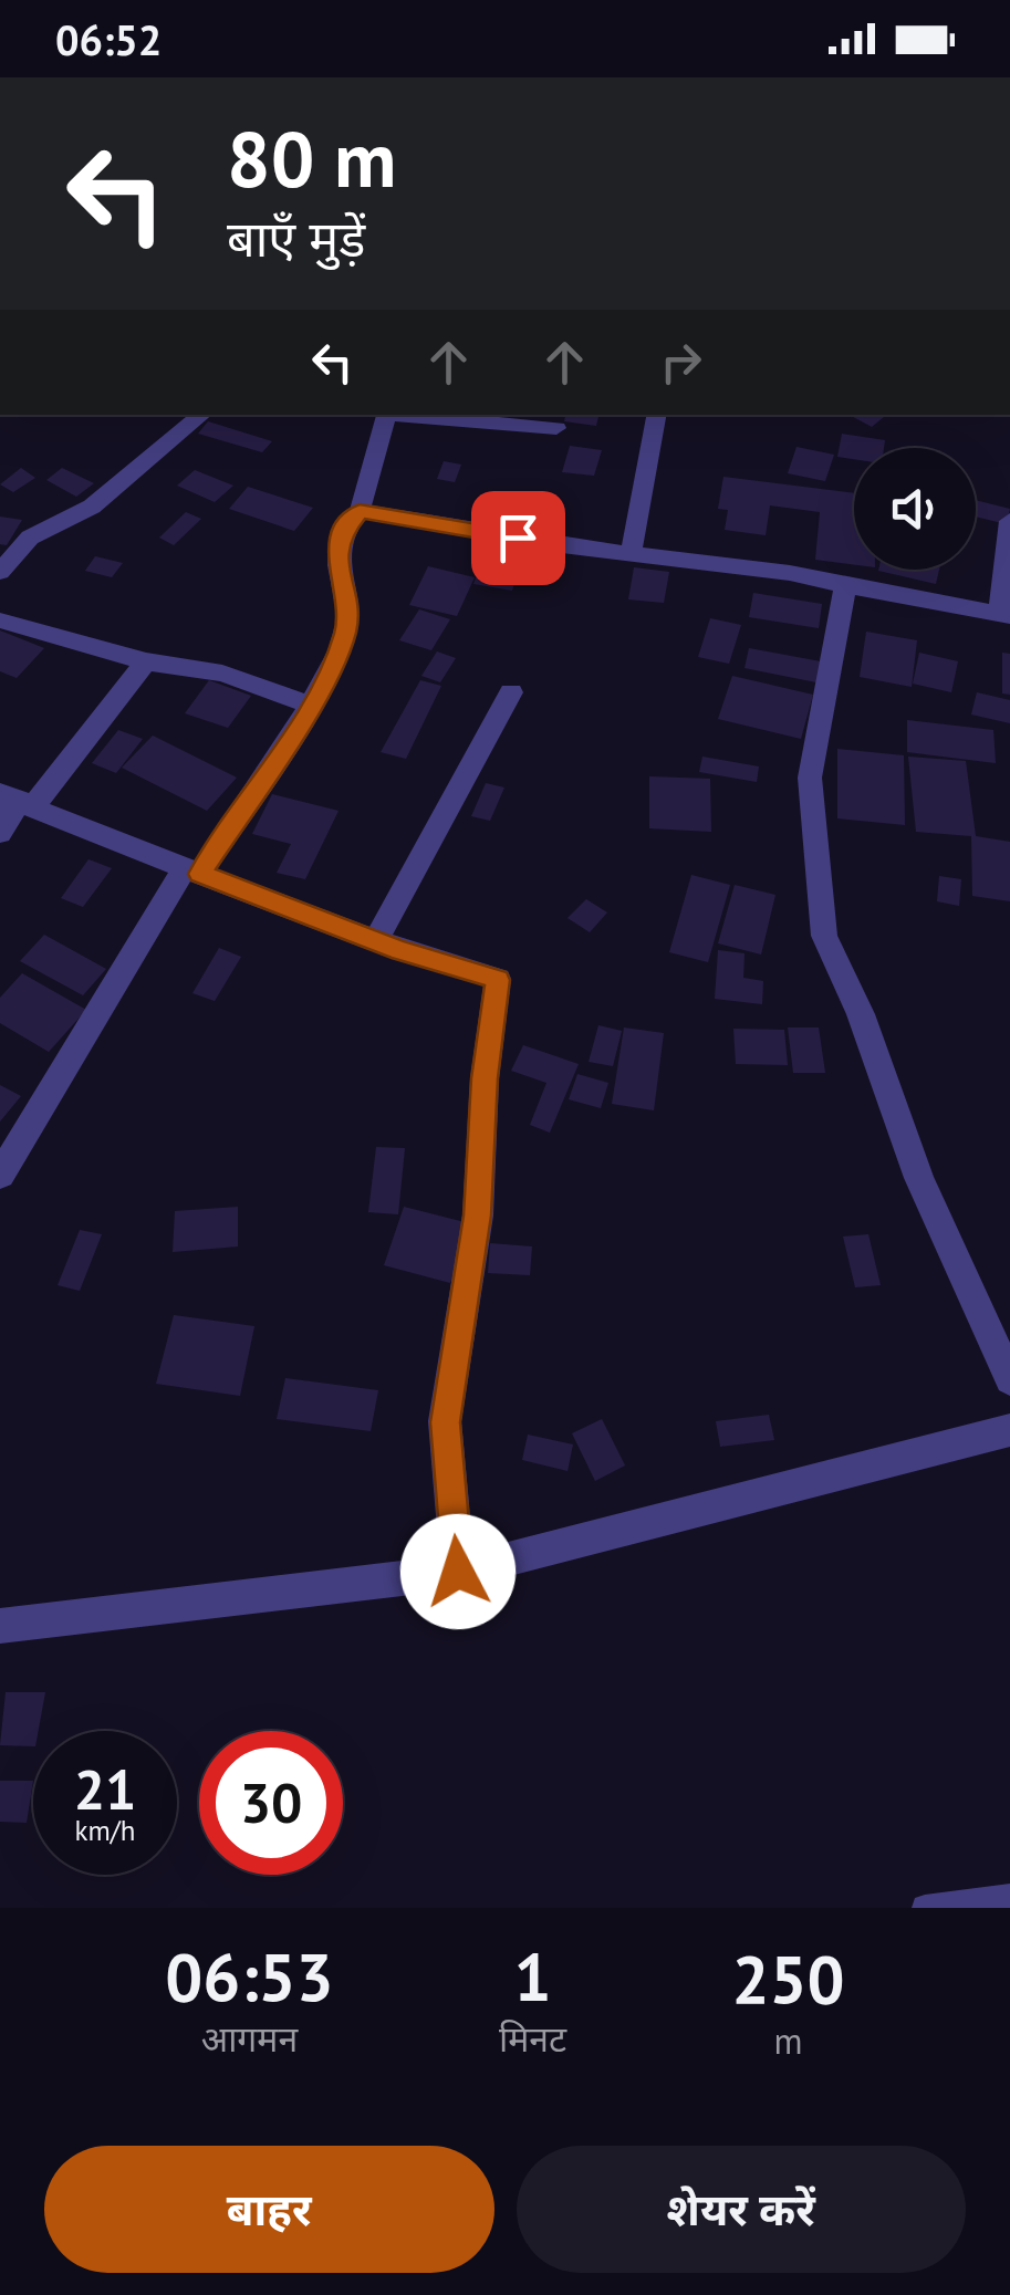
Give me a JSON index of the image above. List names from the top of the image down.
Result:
{
  "page": {
    "status": "06:52",
    "turn": ["80 m", "बाएँ मुड़ें"],
    "speed": "21 km/h",
    "limit": "30",
    "eta": [
      "06:53",
      "आगमन",
      "1",
      "मिनट",
      "250",
      "m"
    ],
    "buttons": ["बाहर", "शेयर करें"]
  }
}
